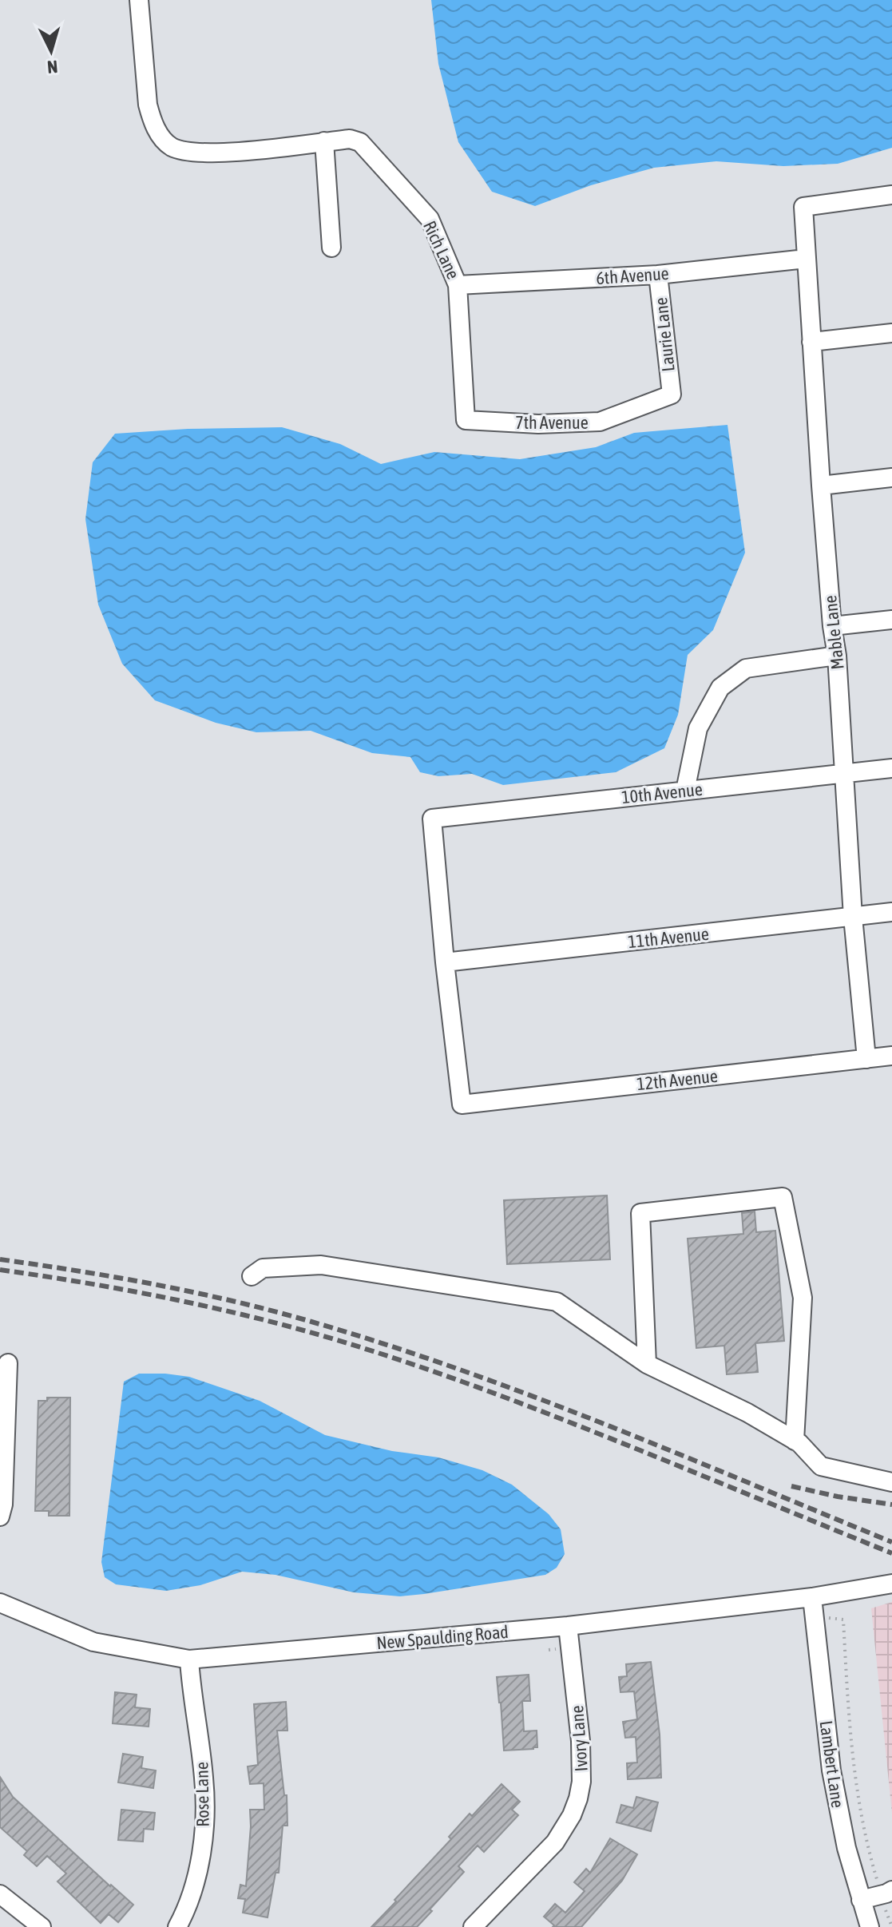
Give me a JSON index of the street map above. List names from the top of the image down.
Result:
{
  "streets": {
    "street": [
      "Rich Lane",
      "6th Avenue",
      "Laurie Lane",
      "7th Avenue",
      "Mable Lane",
      "10th Avenue",
      "11th Avenue",
      "12th Avenue",
      "New Spaulding Road",
      "Ivory Lane",
      "Lambert Lane",
      "Rose Lane"
    ]
  },
  "crossings": [
    ["Rich Lane", "6th Avenue"],
    ["Rich Lane", "7th Avenue"],
    ["6th Avenue", "Laurie Lane"],
    ["6th Avenue", "Mable Lane"],
    ["Laurie Lane", "7th Avenue"],
    ["Mable Lane", "10th Avenue"],
    ["Mable Lane", "11th Avenue"],
    ["Mable Lane", "12th Avenue"],
    ["10th Avenue", "11th Avenue"],
    ["10th Avenue", "12th Avenue"],
    ["11th Avenue", "12th Avenue"],
    ["New Spaulding Road", "Ivory Lane"],
    ["New Spaulding Road", "Lambert Lane"],
    ["New Spaulding Road", "Rose Lane"]
  ],
  "north": "bottom"
}
